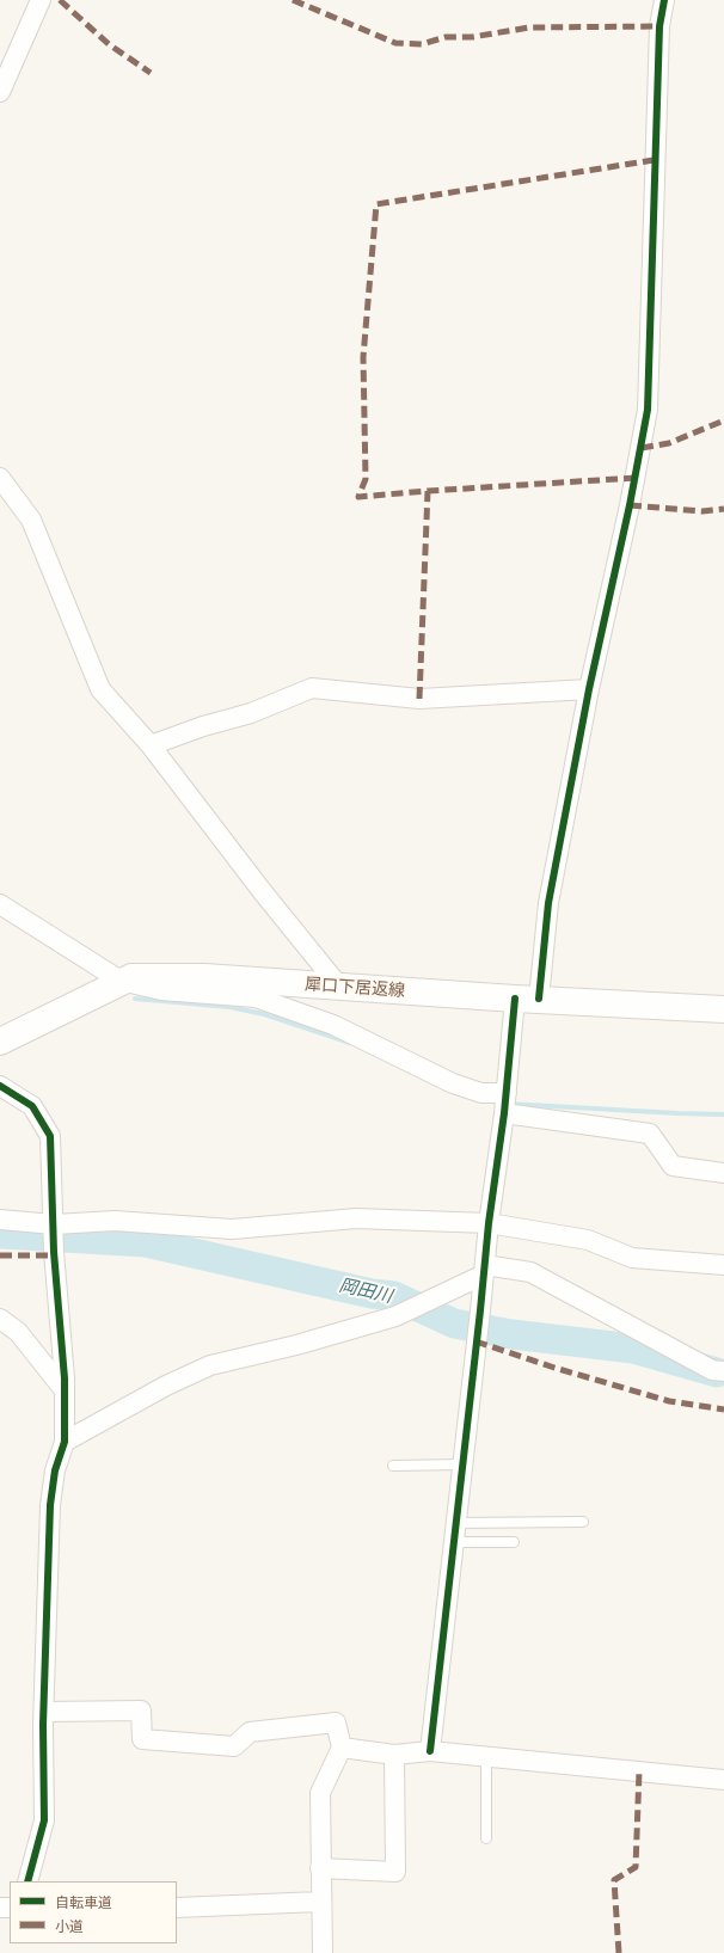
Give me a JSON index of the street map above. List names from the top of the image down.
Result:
{
  "streets": {
    "main road": ["犀口下居返線"]
  },
  "water": ["岡田川"],
  "legend": ["自転車道", "小道"]
}
